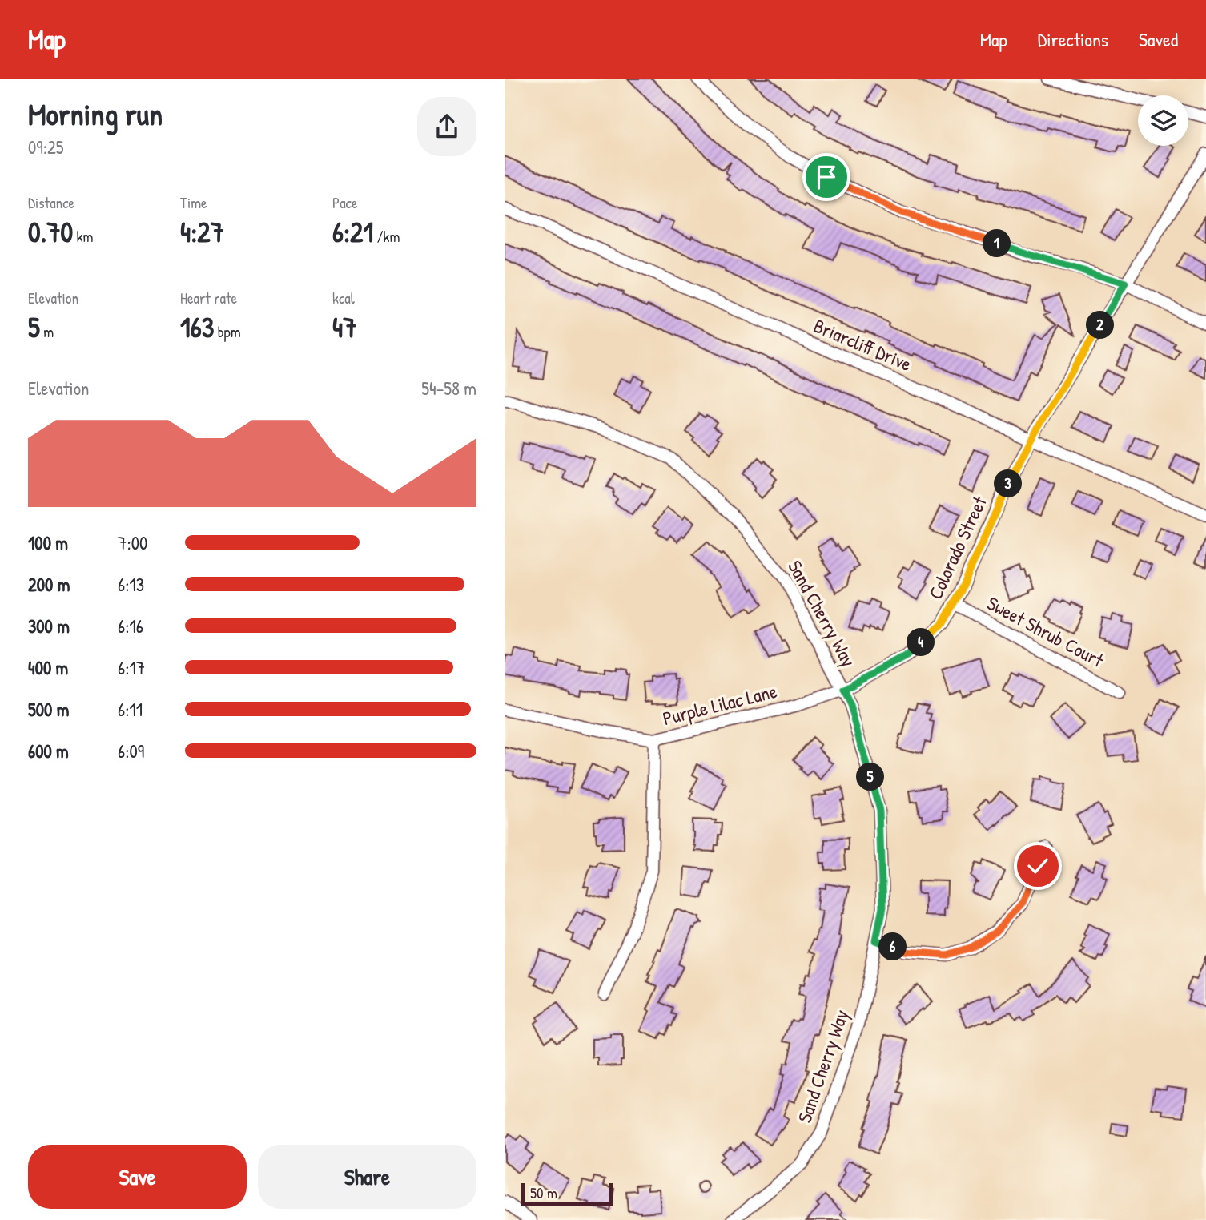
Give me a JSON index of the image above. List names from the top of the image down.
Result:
{
  "streets": {
    "street": [
      "Briarcliff Drive",
      "Colorado Street",
      "Sand Cherry Way",
      "Sweet Shrub Court",
      "Purple Lilac Lane"
    ]
  },
  "crossings": [
    ["Briarcliff Drive", "Colorado Street"],
    ["Colorado Street", "Sand Cherry Way"],
    ["Colorado Street", "Sweet Shrub Court"],
    ["Colorado Street", "Purple Lilac Lane"],
    ["Sand Cherry Way", "Purple Lilac Lane"]
  ],
  "scale_bar": "50 m",
  "page": {
    "header": "Map",
    "nav": ["Map", "Directions", "Saved"],
    "heading": ["Morning run", "09:25"],
    "stats": [
      ["Distance", "0.70 km"],
      ["Time", "4:27"],
      ["Pace", "6:21 /km"],
      ["Elevation", "5 m"],
      ["Heart rate", "163 bpm"],
      ["kcal", "47"]
    ],
    "pins": [
      "1",
      "2",
      "3",
      "4",
      "5",
      "6"
    ],
    "chart": ["Elevation", "54–58 m"],
    "list": [
      {
        "name": "100 m",
        "note": "7:00"
      },
      {
        "name": "200 m",
        "note": "6:13"
      },
      {
        "name": "300 m",
        "note": "6:16"
      },
      {
        "name": "400 m",
        "note": "6:17"
      },
      {
        "name": "500 m",
        "note": "6:11"
      },
      {
        "name": "600 m",
        "note": "6:09"
      }
    ],
    "buttons": ["Save", "Share"],
    "scale": "50 m"
  }
}
